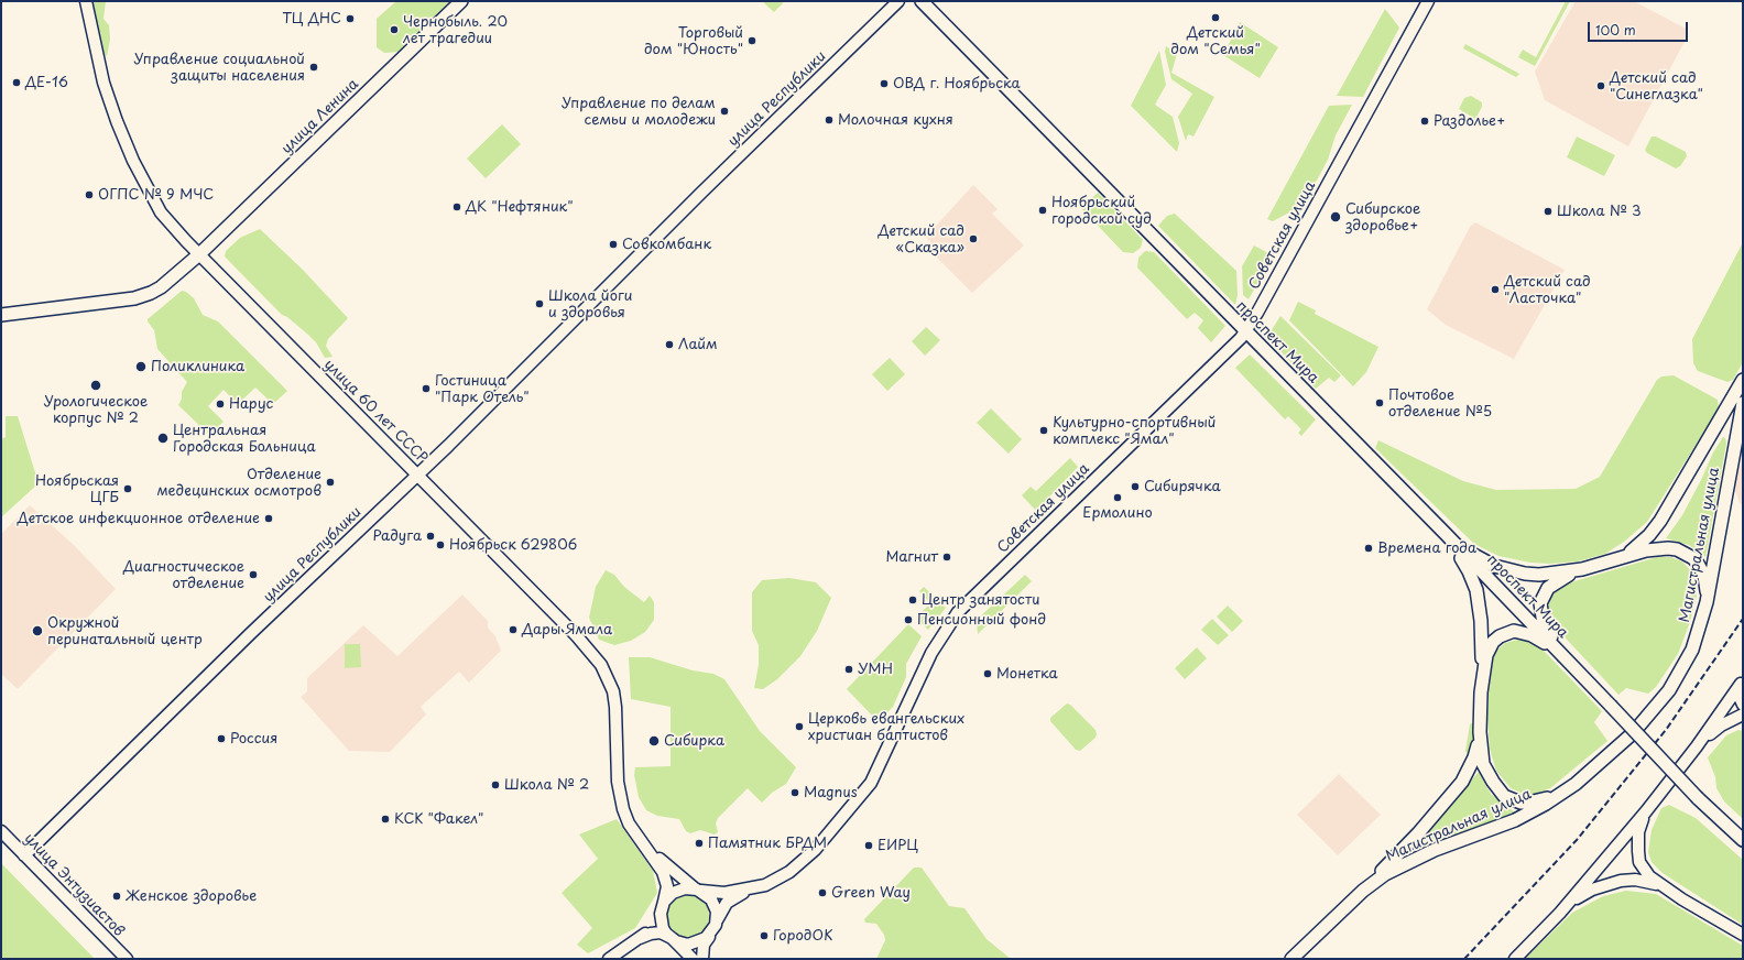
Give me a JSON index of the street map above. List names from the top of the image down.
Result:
{
  "streets": {
    "main road": [
      "улица Республики",
      "улица Ленина",
      "Советская улица",
      "проспект Мира",
      "улица 60 лет СССР",
      "Магистральная улица",
      "улица Энтузиастов"
    ]
  },
  "crossings": [
    ["улица Республики", "улица 60 лет СССР"],
    ["улица Республики", "улица Энтузиастов"],
    ["улица Ленина", "улица 60 лет СССР"],
    ["Советская улица", "проспект Мира"]
  ],
  "places": [
    "Детский дом \"Семья\"",
    "ТЦ ДНС",
    "Чернобыль. 20 лет трагедии",
    "Торговый дом \"Юность\"",
    "Управление социальной защиты населения",
    "ДЕ-16",
    "ОВД г. Ноябрьска",
    "Детский сад \"Синеглазка\"",
    "Управление по делам семьи и молодежи",
    "Молочная кухня",
    "Раздолье+",
    "ОГПС № 9 МЧС",
    "ДК \"Нефтяник\"",
    "Ноябрьский городской суд",
    "Школа № 3",
    "Сибирское здоровье+",
    "Детский сад «Сказка»",
    "Совкомбанк",
    "Детский сад \"Ласточка\"",
    "Школа йоги и здоровья",
    "Лайм",
    "Поликлиника",
    "Урологическое корпус № 2",
    "Гостиница \"Парк Отель\"",
    "Почтовое отделение №5",
    "Нарус",
    "Культурно-спортивный комплекс \"Ямал\"",
    "Центральная Городская Больница",
    "Отделение медецинских осмотров",
    "Сибирячка",
    "Ноябрьская ЦГБ",
    "Ермолино",
    "Детское инфекционное отделение",
    "Радуга",
    "Ноябрьск 629806",
    "Времена года",
    "Магнит",
    "Диагностическое отделение",
    "Центр занятости",
    "Пенсионный фонд",
    "Дары Ямала",
    "Окружной перинатальный центр",
    "УМН",
    "Монетка",
    "Церковь евангельских христиан баптистов",
    "Россия",
    "Сибирка",
    "Школа № 2",
    "Magnus",
    "КСК \"Факел\"",
    "Памятник БРДМ",
    "ЕИРЦ",
    "Green Way",
    "Женское здоровье",
    "ГородОК"
  ],
  "scale_bar": "100 m"
}
